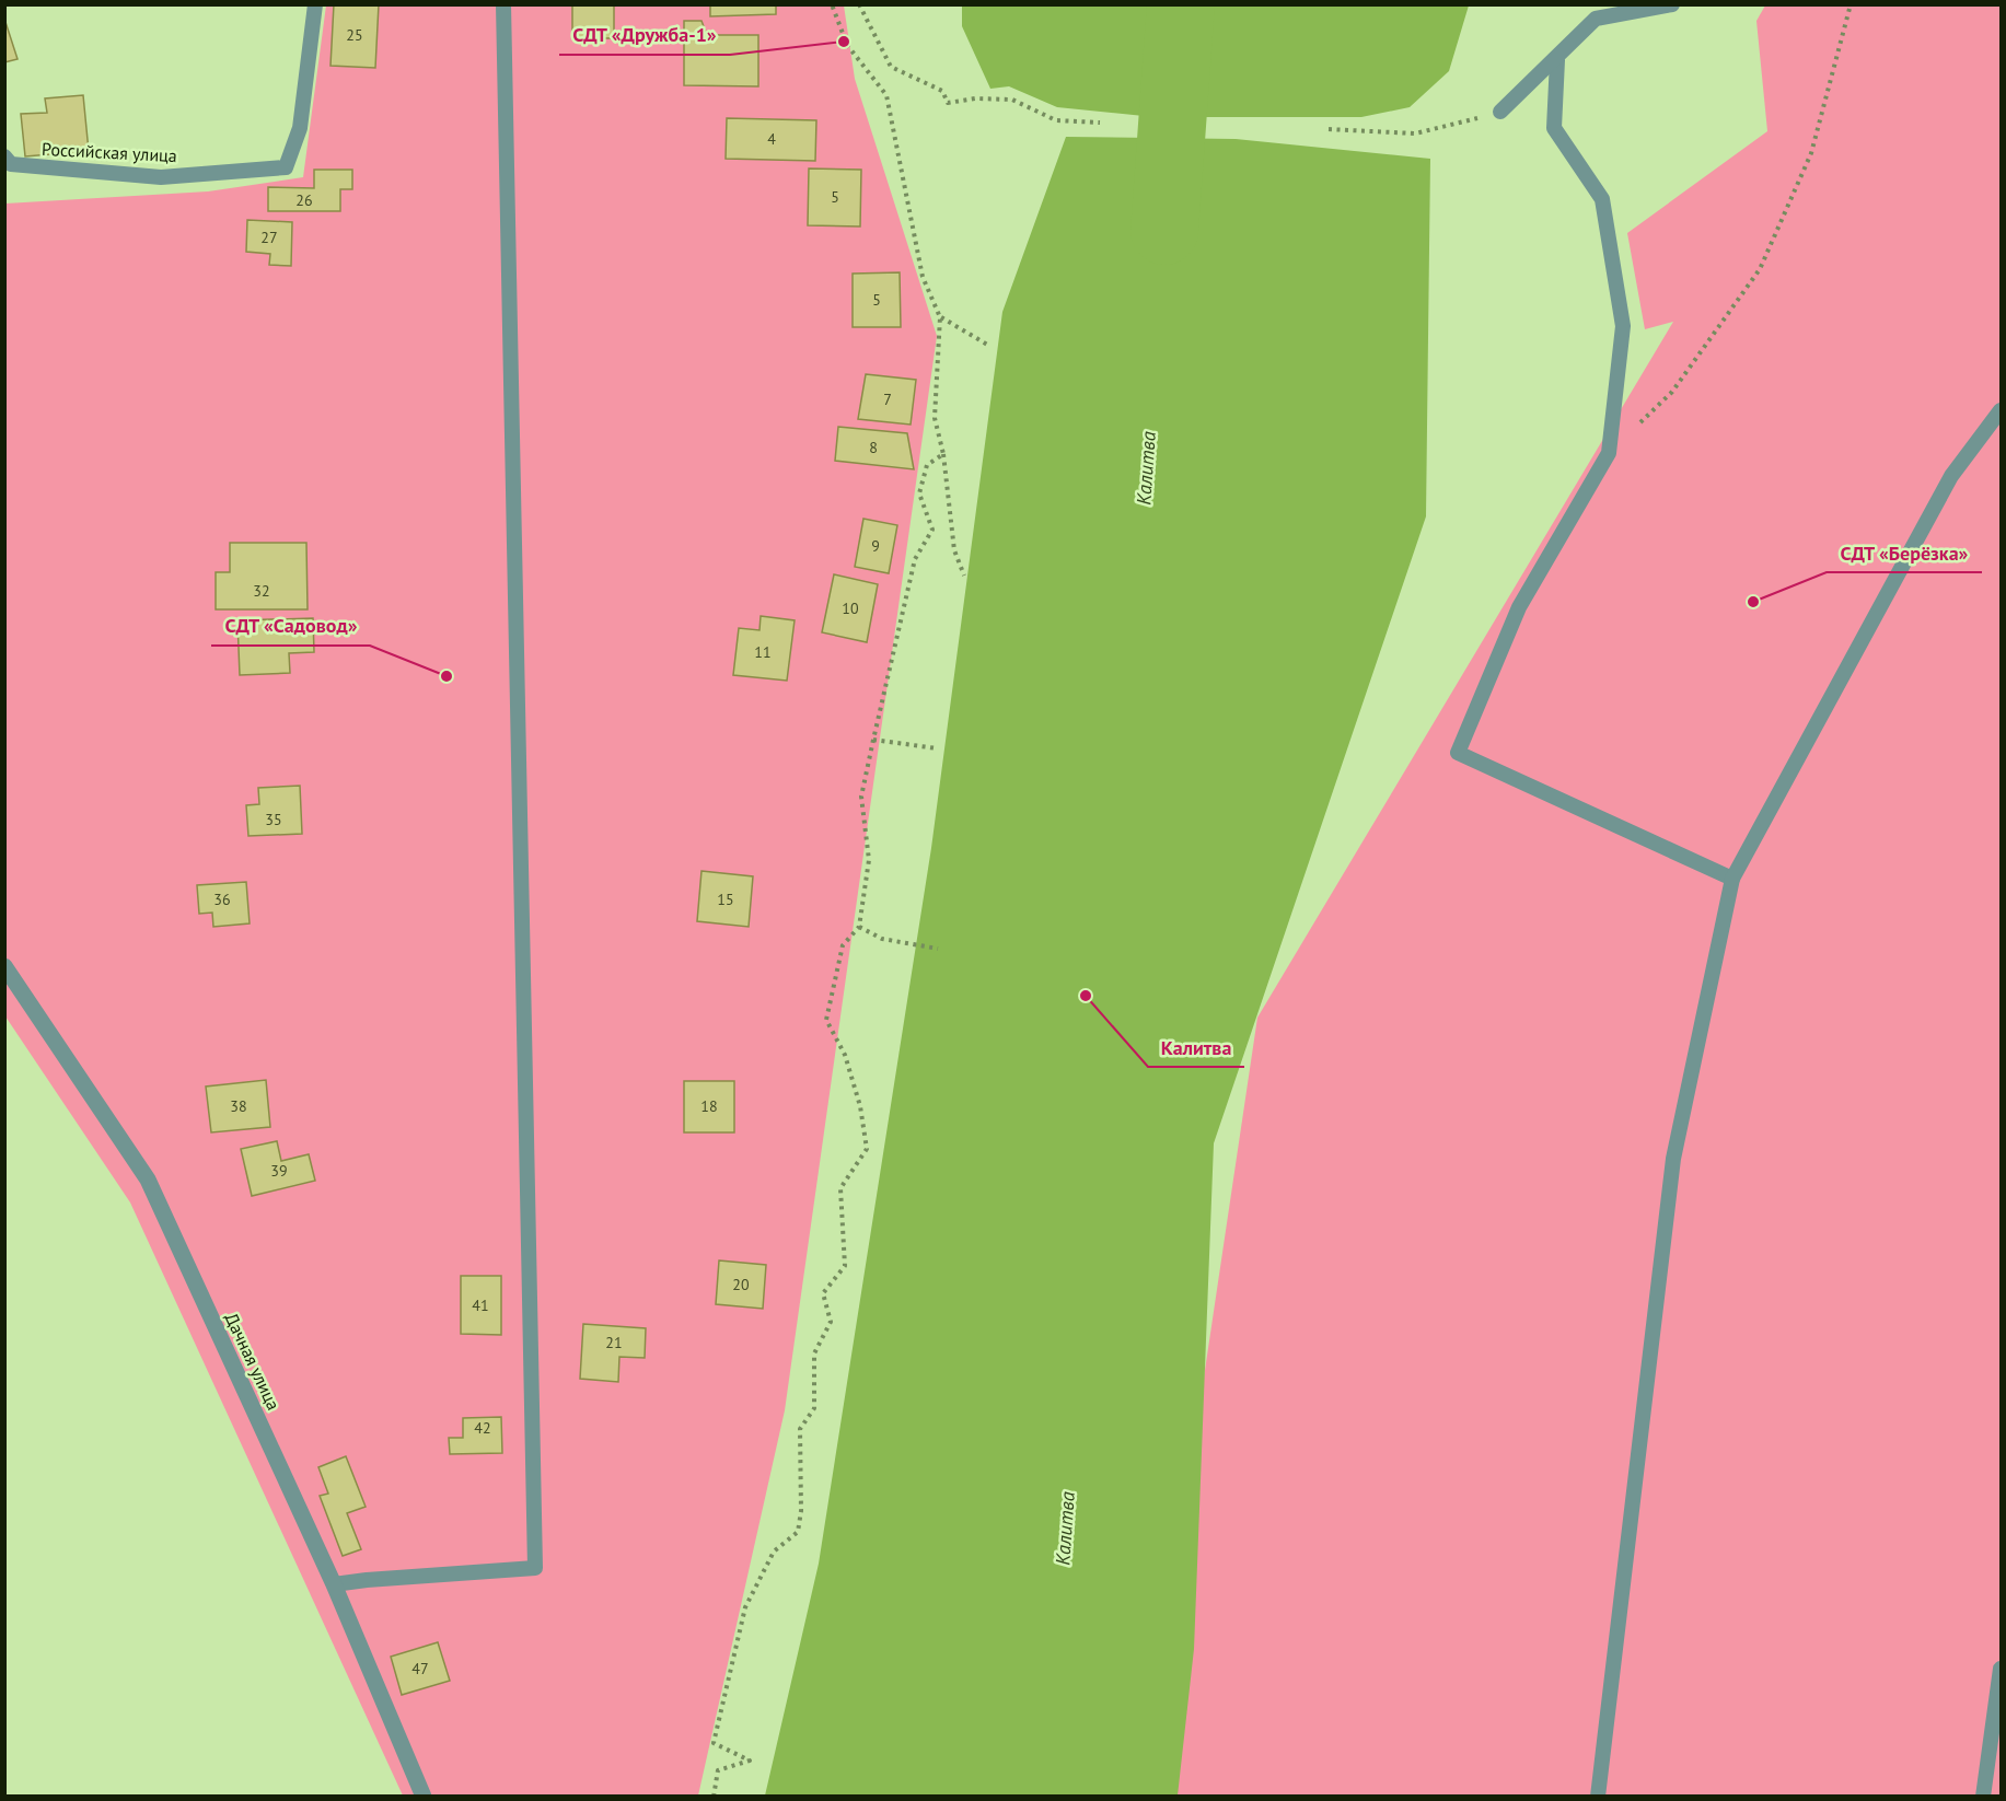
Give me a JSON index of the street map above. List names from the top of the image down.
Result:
{
  "streets": {
    "street": ["Дачная улица"],
    "lane": ["Российская улица"]
  },
  "water": ["Калитва"],
  "places": [
    "СДТ «Дружба-1»",
    "СДТ «Берёзка»",
    "СДТ «Садовод»",
    "Калитва"
  ],
  "house_numbers": [
    "25",
    "4",
    "5",
    "26",
    "27",
    "5",
    "7",
    "8",
    "9",
    "32",
    "10",
    "11",
    "35",
    "36",
    "15",
    "38",
    "18",
    "39",
    "20",
    "41",
    "21",
    "42",
    "47"
  ]
}
